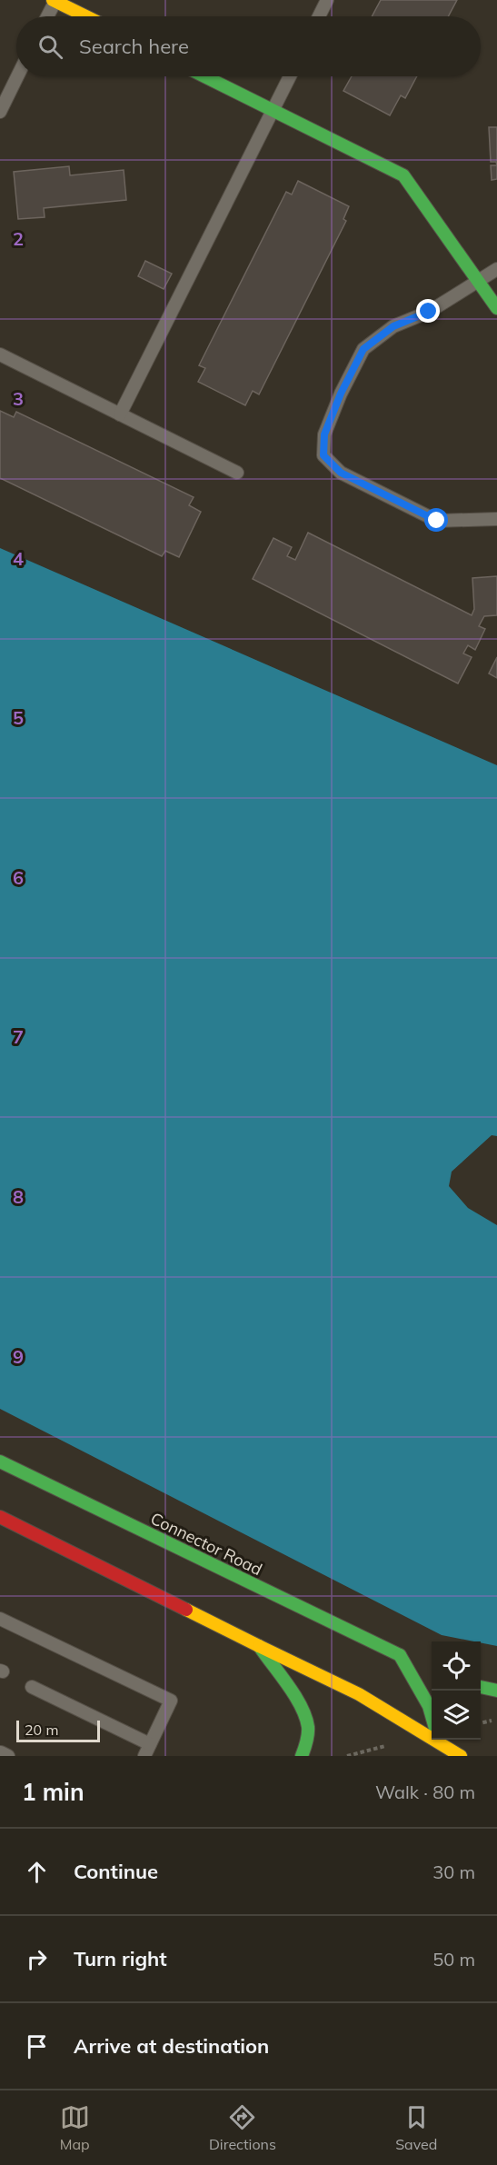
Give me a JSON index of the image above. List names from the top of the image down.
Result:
{
  "streets": {
    "main road": ["Connector Road"]
  },
  "scale_bar": "20 m",
  "page": {
    "search": "Search here",
    "scale": "20 m",
    "heading": ["1 min", "Walk · 80 m"],
    "list": [
      ["Continue", "30 m"],
      ["Turn right", "50 m"],
      "Arrive at destination"
    ],
    "nav": ["Map", "Directions", "Saved"]
  },
  "grid": {
    "rows": [
      "2",
      "3",
      "4",
      "5",
      "6",
      "7",
      "8",
      "9"
    ]
  }
}
